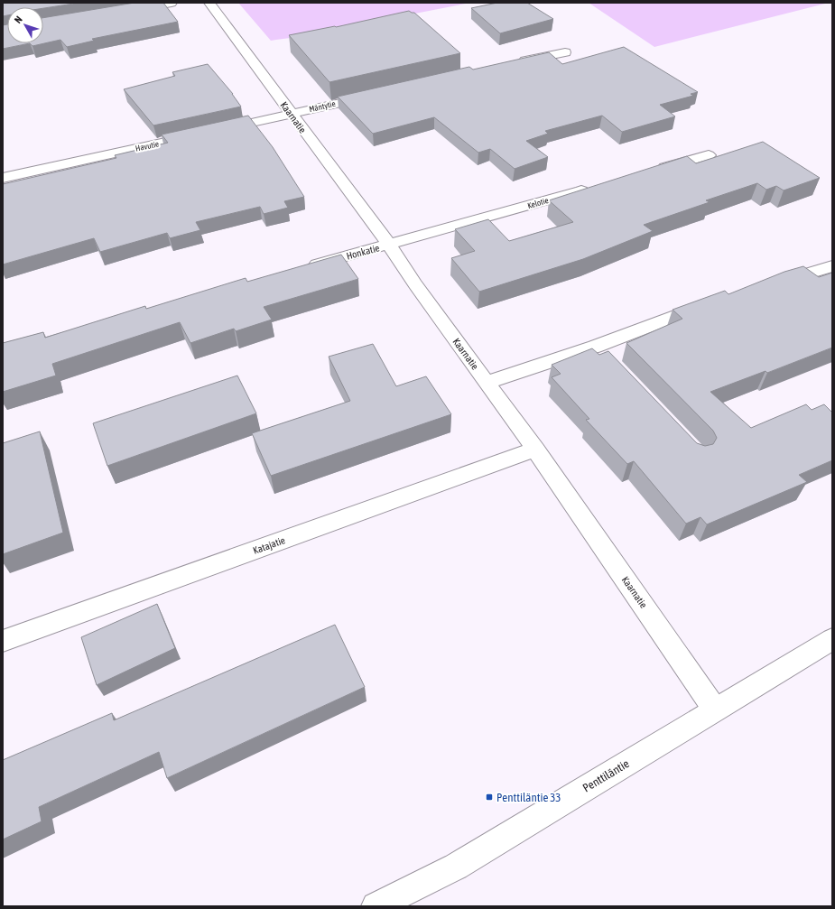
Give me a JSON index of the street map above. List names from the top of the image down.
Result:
{
  "streets": {
    "street": [
      "Mäntytie",
      "Kaarnatie",
      "Havutie",
      "Kelotie",
      "Honkatie",
      "Katajatie",
      "Penttiläntie"
    ]
  },
  "crossings": [
    ["Mäntytie", "Kaarnatie"],
    ["Kaarnatie", "Kelotie"],
    ["Kaarnatie", "Honkatie"],
    ["Kaarnatie", "Katajatie"],
    ["Kaarnatie", "Penttiläntie"],
    ["Kelotie", "Honkatie"]
  ],
  "places": {
    "transit": ["Penttiläntie 33"]
  },
  "north": "top left"
}
